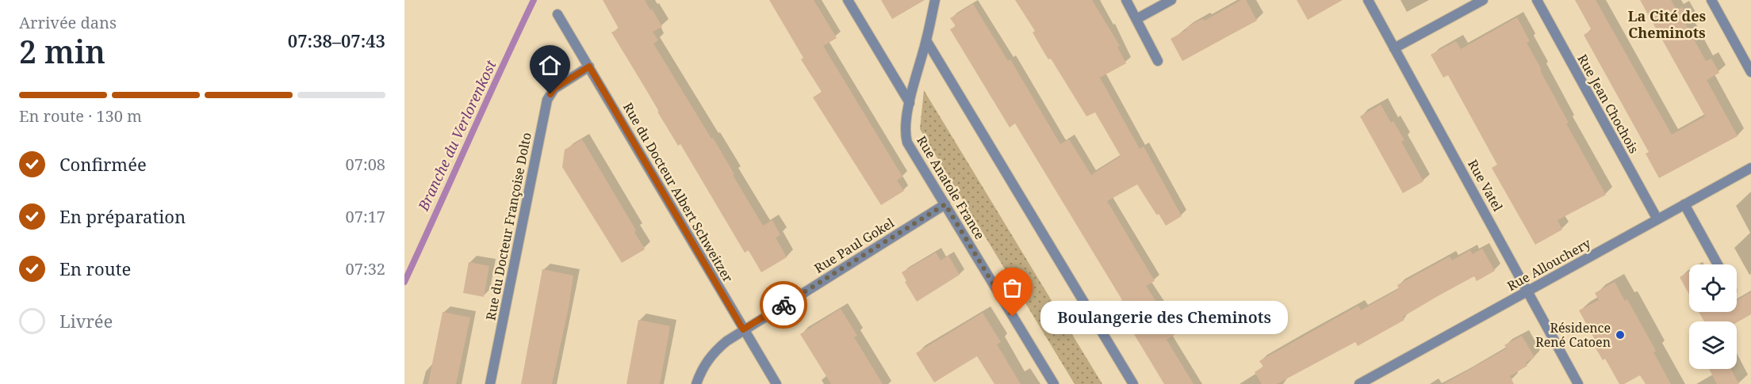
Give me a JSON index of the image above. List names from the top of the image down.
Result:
{
  "streets": {
    "street": [
      "Rue Jean Chochois",
      "Rue Vatel",
      "Rue Anatole France",
      "Rue du Docteur Albert Schweitzer",
      "Rue du Docteur Françoise Dolto",
      "Rue Paul Gokel",
      "Rue Allouchery"
    ]
  },
  "crossings": [
    ["Rue Jean Chochois", "Rue Allouchery"],
    ["Rue Vatel", "Rue Allouchery"],
    ["Rue Anatole France", "Rue Paul Gokel"],
    ["Rue du Docteur Albert Schweitzer", "Rue du Docteur Françoise Dolto"],
    ["Rue du Docteur Albert Schweitzer", "Rue Paul Gokel"]
  ],
  "districts": ["La Cité des Cheminots"],
  "water": ["Branche du Verlorenkost"],
  "places": ["Boulangerie des Cheminots", "Résidence René Catoen"],
  "page": {
    "heading": ["2 min", "Arrivée dans", "07:38–07:43"],
    "bar": "En route · 130 m",
    "list": [
      ["Confirmée", "07:08"],
      ["En préparation", "07:17"],
      ["En route", "07:32"],
      "Livrée"
    ],
    "bubble": "Boulangerie des Cheminots"
  }
}
